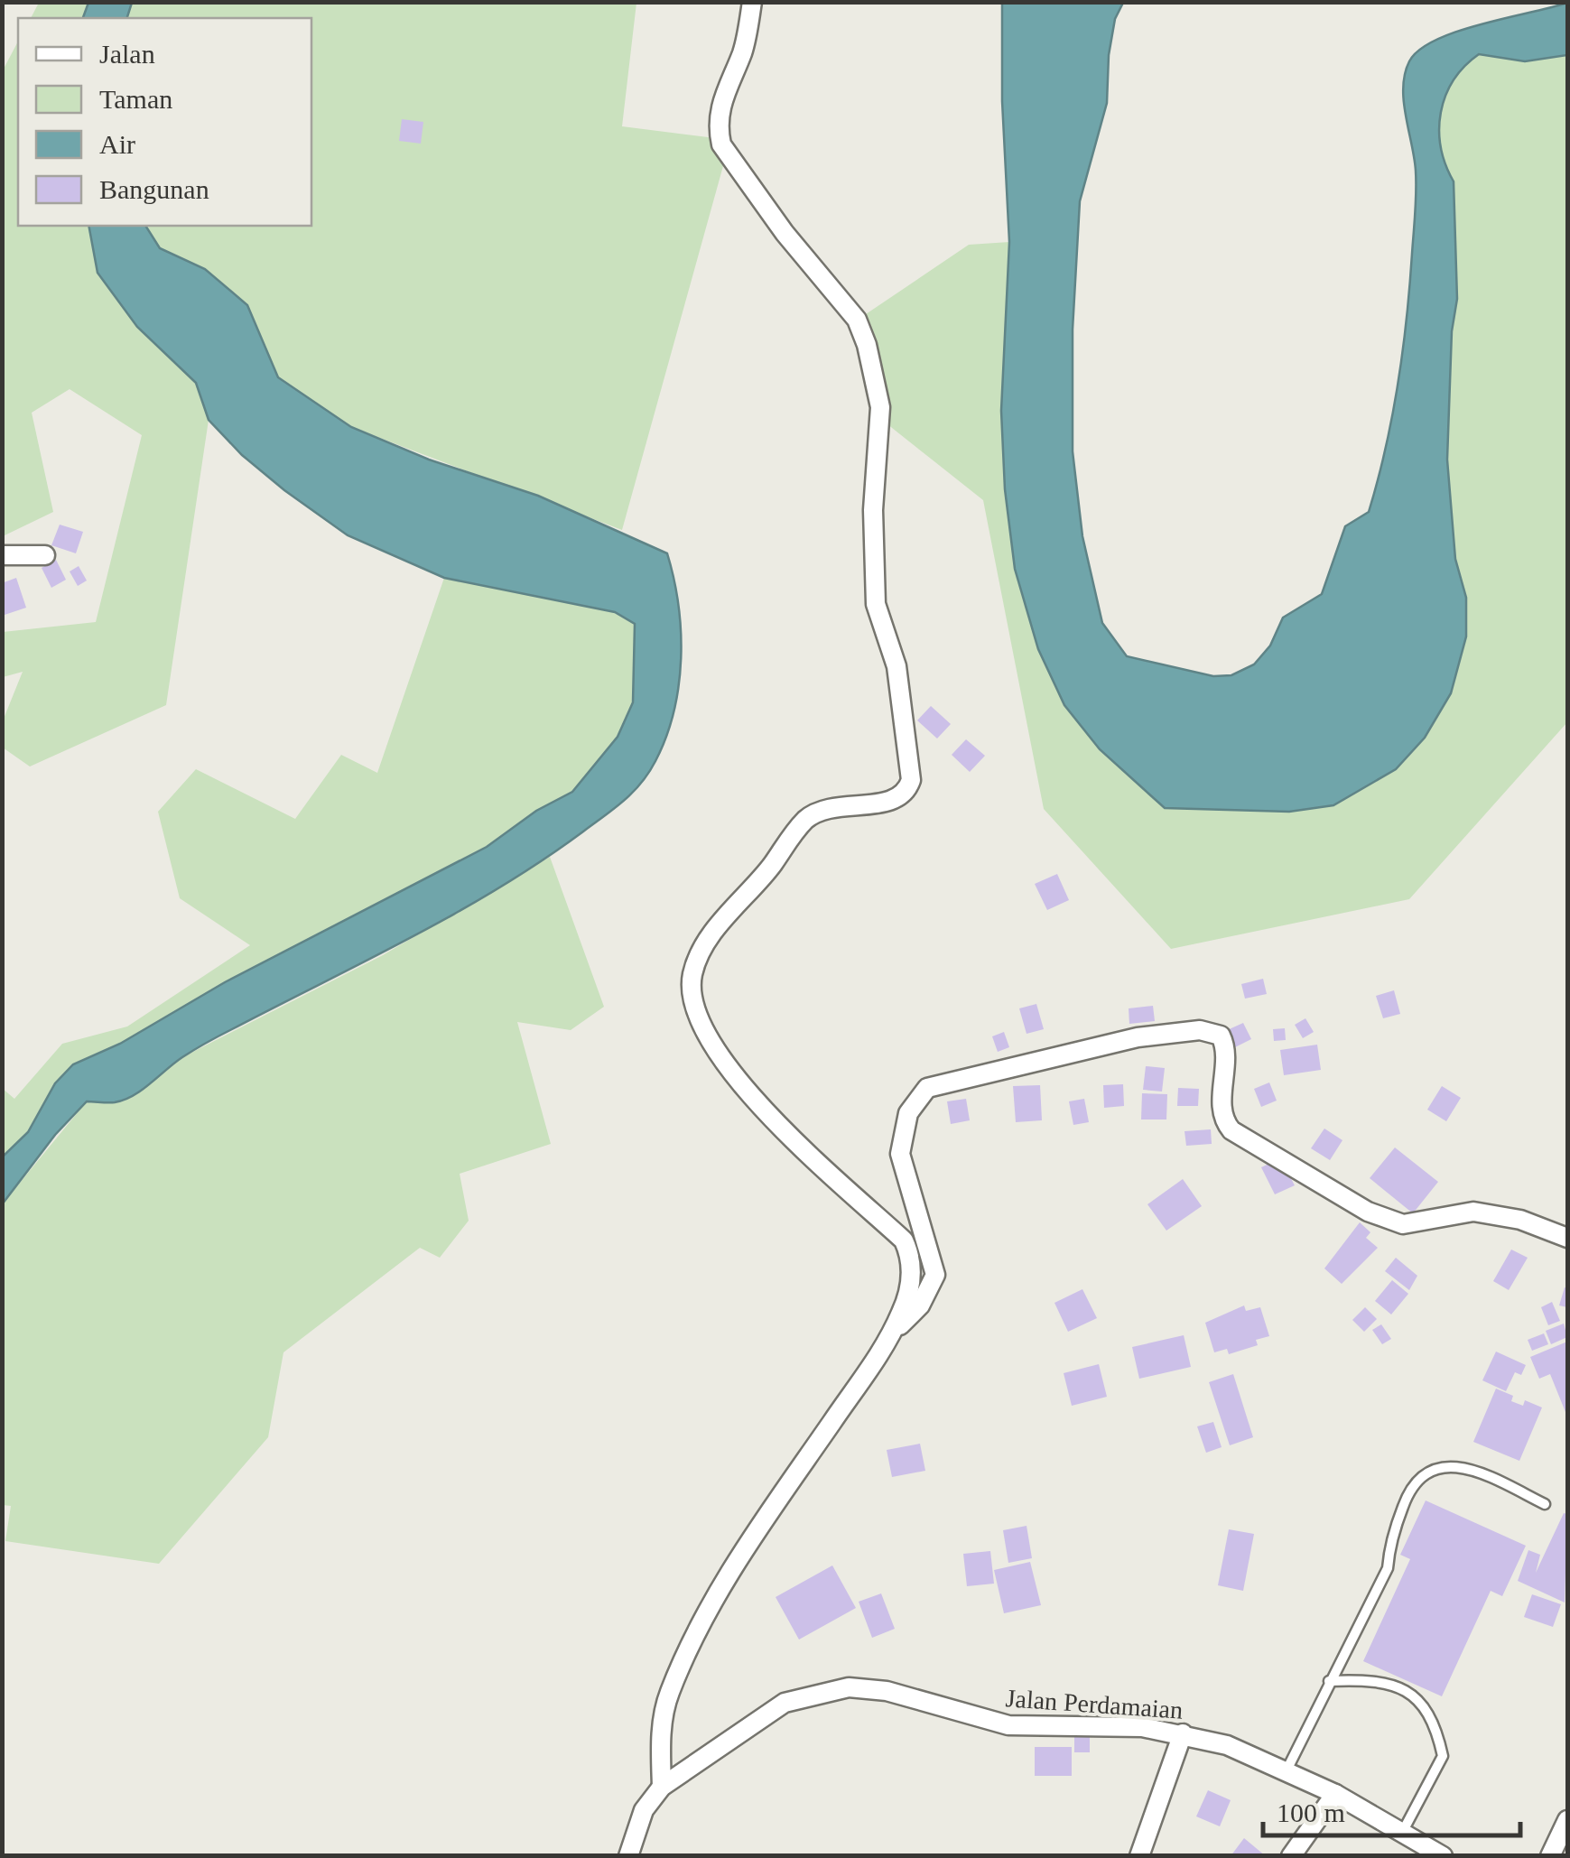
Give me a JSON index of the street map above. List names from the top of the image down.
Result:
{
  "streets": {
    "street": ["Jalan Perdamaian"]
  },
  "legend": [
    "Jalan",
    "Taman",
    "Air",
    "Bangunan"
  ],
  "scale_bar": "100 m"
}
